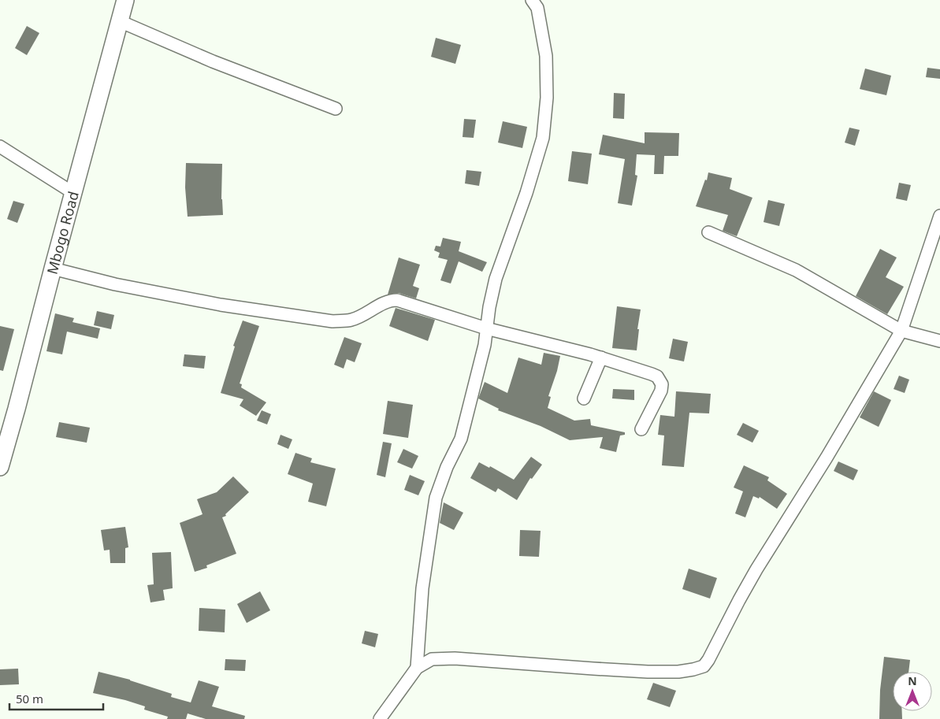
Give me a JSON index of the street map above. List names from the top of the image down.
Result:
{
  "streets": {
    "main road": ["Mbogo Road"]
  },
  "scale_bar": "50 m",
  "north": "top"
}
